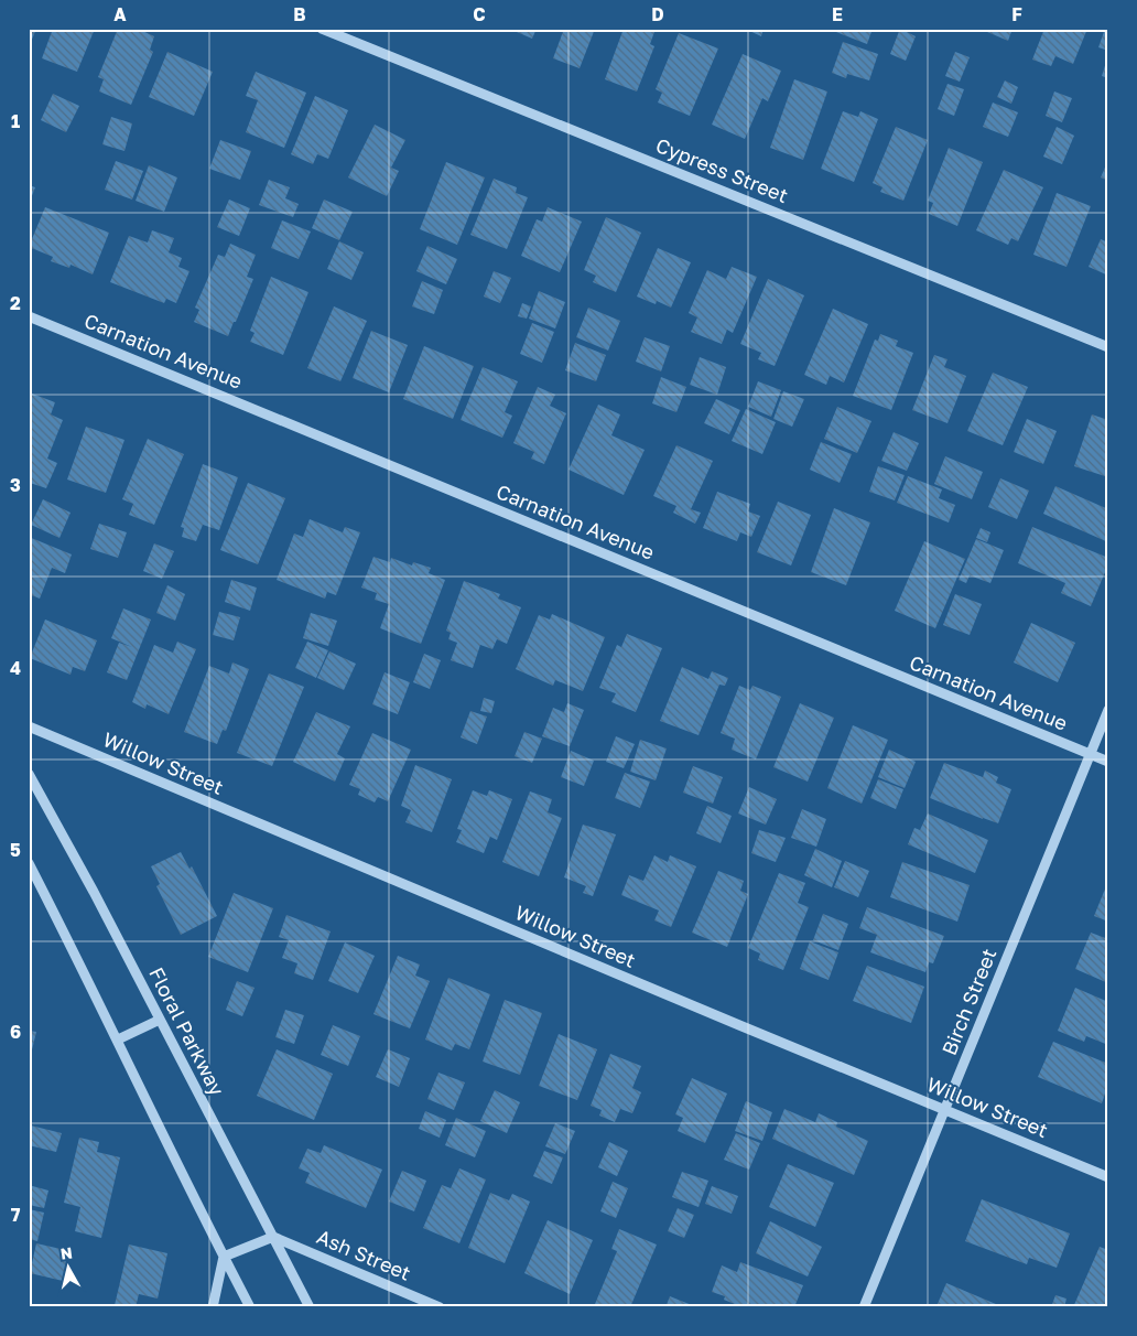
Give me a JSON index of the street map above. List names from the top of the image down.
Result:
{
  "streets": {
    "street": [
      "Cypress Street",
      "Carnation Avenue",
      "Willow Street",
      "Birch Street",
      "Floral Parkway",
      "Ash Street"
    ]
  },
  "crossings": [
    ["Carnation Avenue", "Birch Street"],
    ["Willow Street", "Birch Street"],
    ["Floral Parkway", "Ash Street"]
  ],
  "north": "top",
  "grid": {
    "columns": [
      "A",
      "B",
      "C",
      "D",
      "E",
      "F"
    ],
    "rows": [
      "1",
      "2",
      "3",
      "4",
      "5",
      "6",
      "7"
    ]
  }
}
